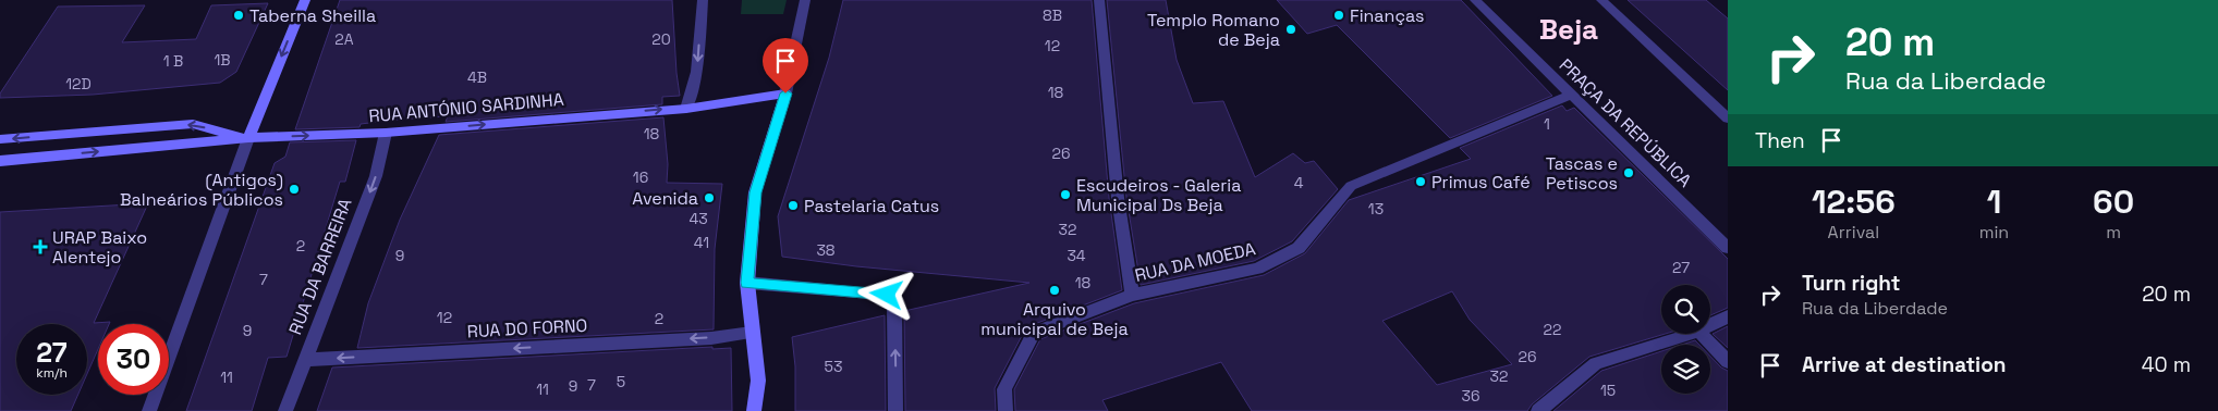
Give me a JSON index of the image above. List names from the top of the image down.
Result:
{
  "streets": {
    "main road": ["RUA ANTÓNIO SARDINHA"],
    "street": [
      "PRAÇA DA REPÚBLICA",
      "RUA DA MOEDA",
      "RUA DA BARREIRA",
      "RUA DO FORNO"
    ]
  },
  "crossings": [
    ["RUA ANTÓNIO SARDINHA", "RUA DA BARREIRA"],
    ["PRAÇA DA REPÚBLICA", "RUA DA MOEDA"],
    ["RUA DA BARREIRA", "RUA DO FORNO"]
  ],
  "one_way": ["RUA DA BARREIRA", "RUA DO FORNO"],
  "districts": ["Beja"],
  "places": {
    "other": [
      "Taberna Sheilla",
      "Finanças",
      "Templo Romano de Beja",
      "Tascas e Petiscos",
      "Primus Café",
      "(Antigos) Balneários Públicos",
      "Escudeiros - Galeria Municipal Ds Beja",
      "Avenida",
      "Pastelaria Catus",
      "Arquivo municipal de Beja"
    ],
    "health": ["URAP Baixo Alentejo"]
  },
  "house_numbers": [
    "8B",
    "2A",
    "20",
    "12",
    "1B",
    "1 B",
    "4B",
    "12D",
    "18",
    "1",
    "18",
    "26",
    "16",
    "4",
    "13",
    "43",
    "32",
    "41",
    "2",
    "38",
    "9",
    "34",
    "27",
    "7",
    "18",
    "12",
    "2",
    "22",
    "9",
    "26",
    "53",
    "32",
    "11",
    "5",
    "7",
    "9",
    "11",
    "15",
    "36"
  ],
  "page": {
    "turn": ["20 m", "Rua da Liberdade"],
    "then": "Then",
    "eta": [
      "12:56",
      "Arrival",
      "1",
      "min",
      "60",
      "m"
    ],
    "list": [
      {
        "name": "Turn right",
        "note": "Rua da Liberdade",
        "value": "20 m"
      },
      {
        "name": "Arrive at destination",
        "value": "40 m"
      }
    ],
    "speed": "27 km/h",
    "limit": "30"
  }
}
